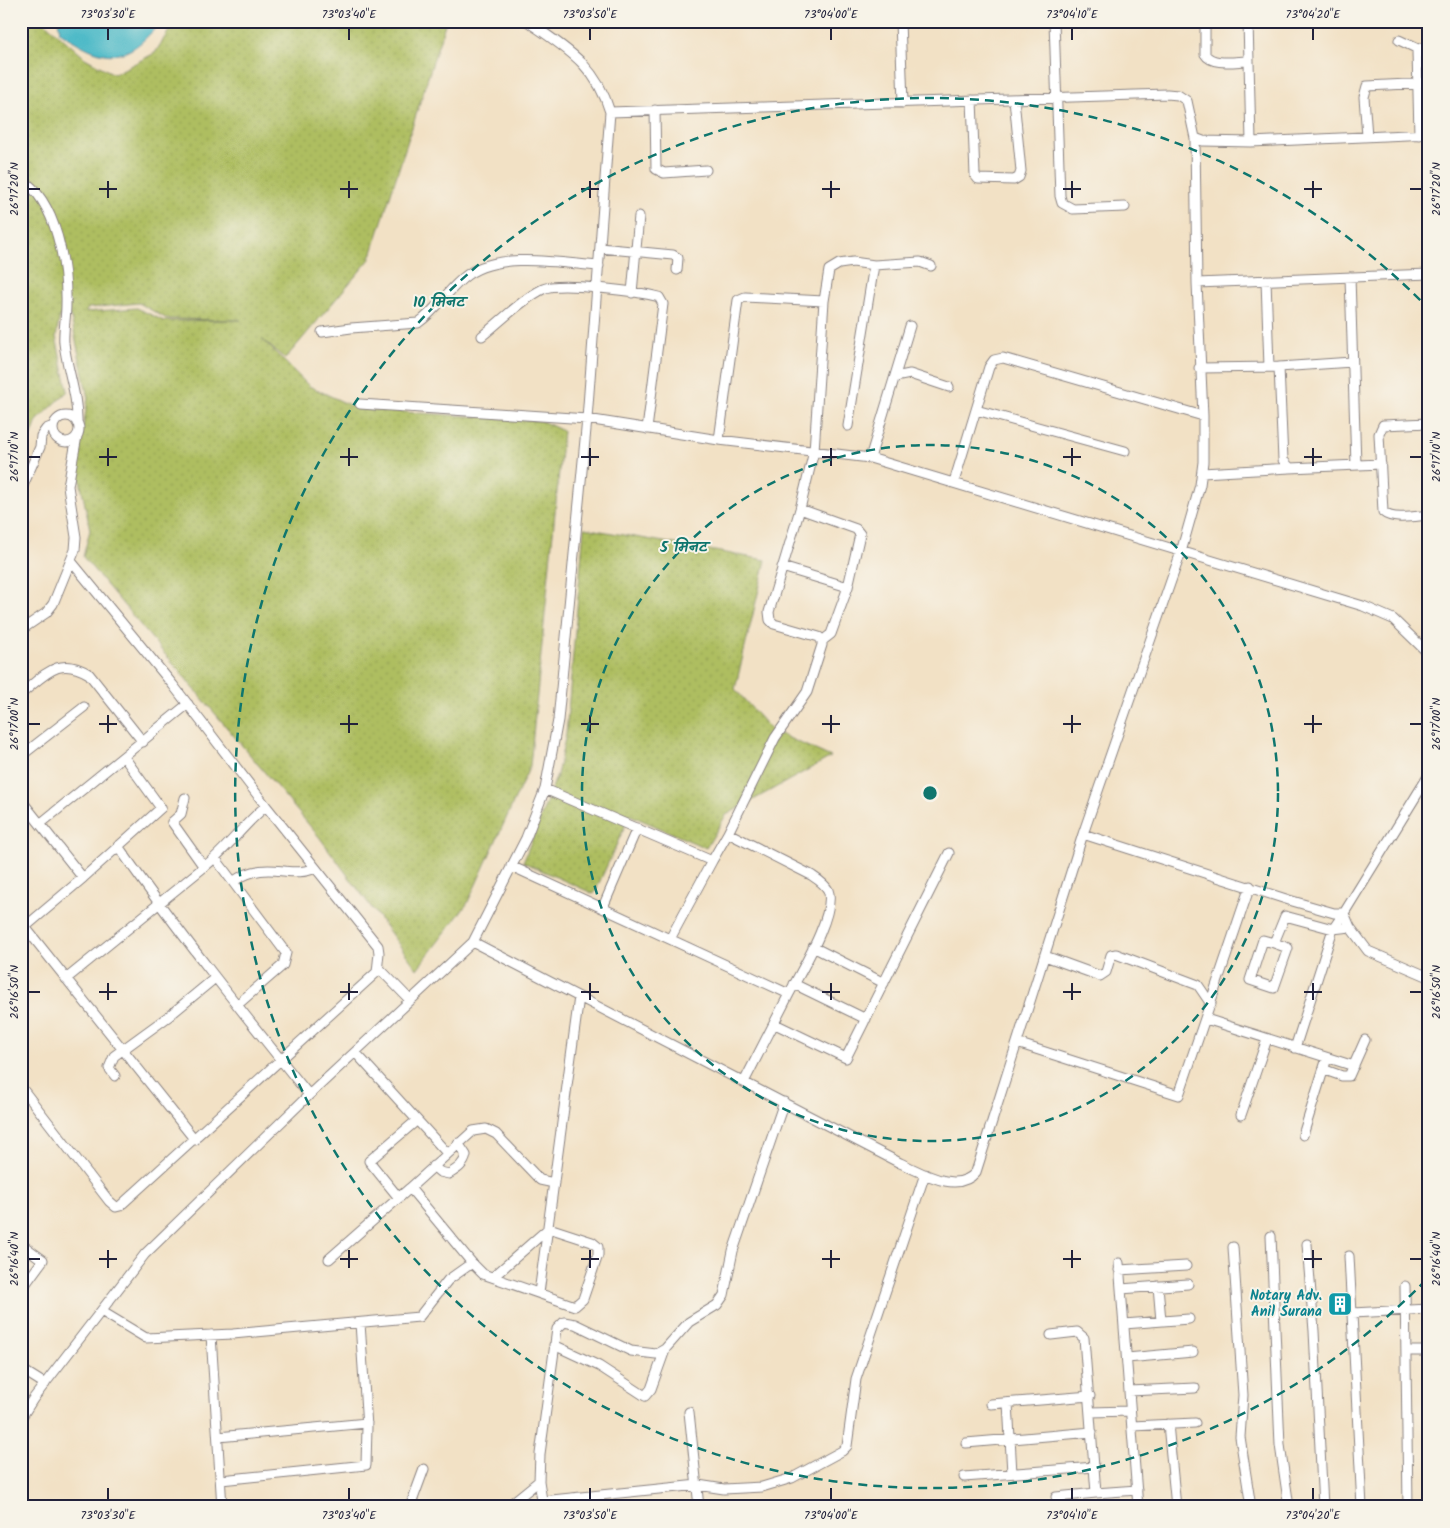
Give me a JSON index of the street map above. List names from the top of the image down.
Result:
{
  "places": {
    "building": ["Notary Adv. Anil Surana"]
  },
  "coordinates": [
    "73°03'30\"E",
    "73°03'40\"E",
    "73°03'50\"E",
    "73°04'00\"E",
    "73°04'10\"E",
    "73°04'20\"E",
    "26°17'20\"N",
    "26°17'10\"N",
    "26°17'00\"N",
    "26°16'50\"N",
    "26°16'40\"N"
  ],
  "rings": ["10 मिनट", "5 मिनट"]
}
